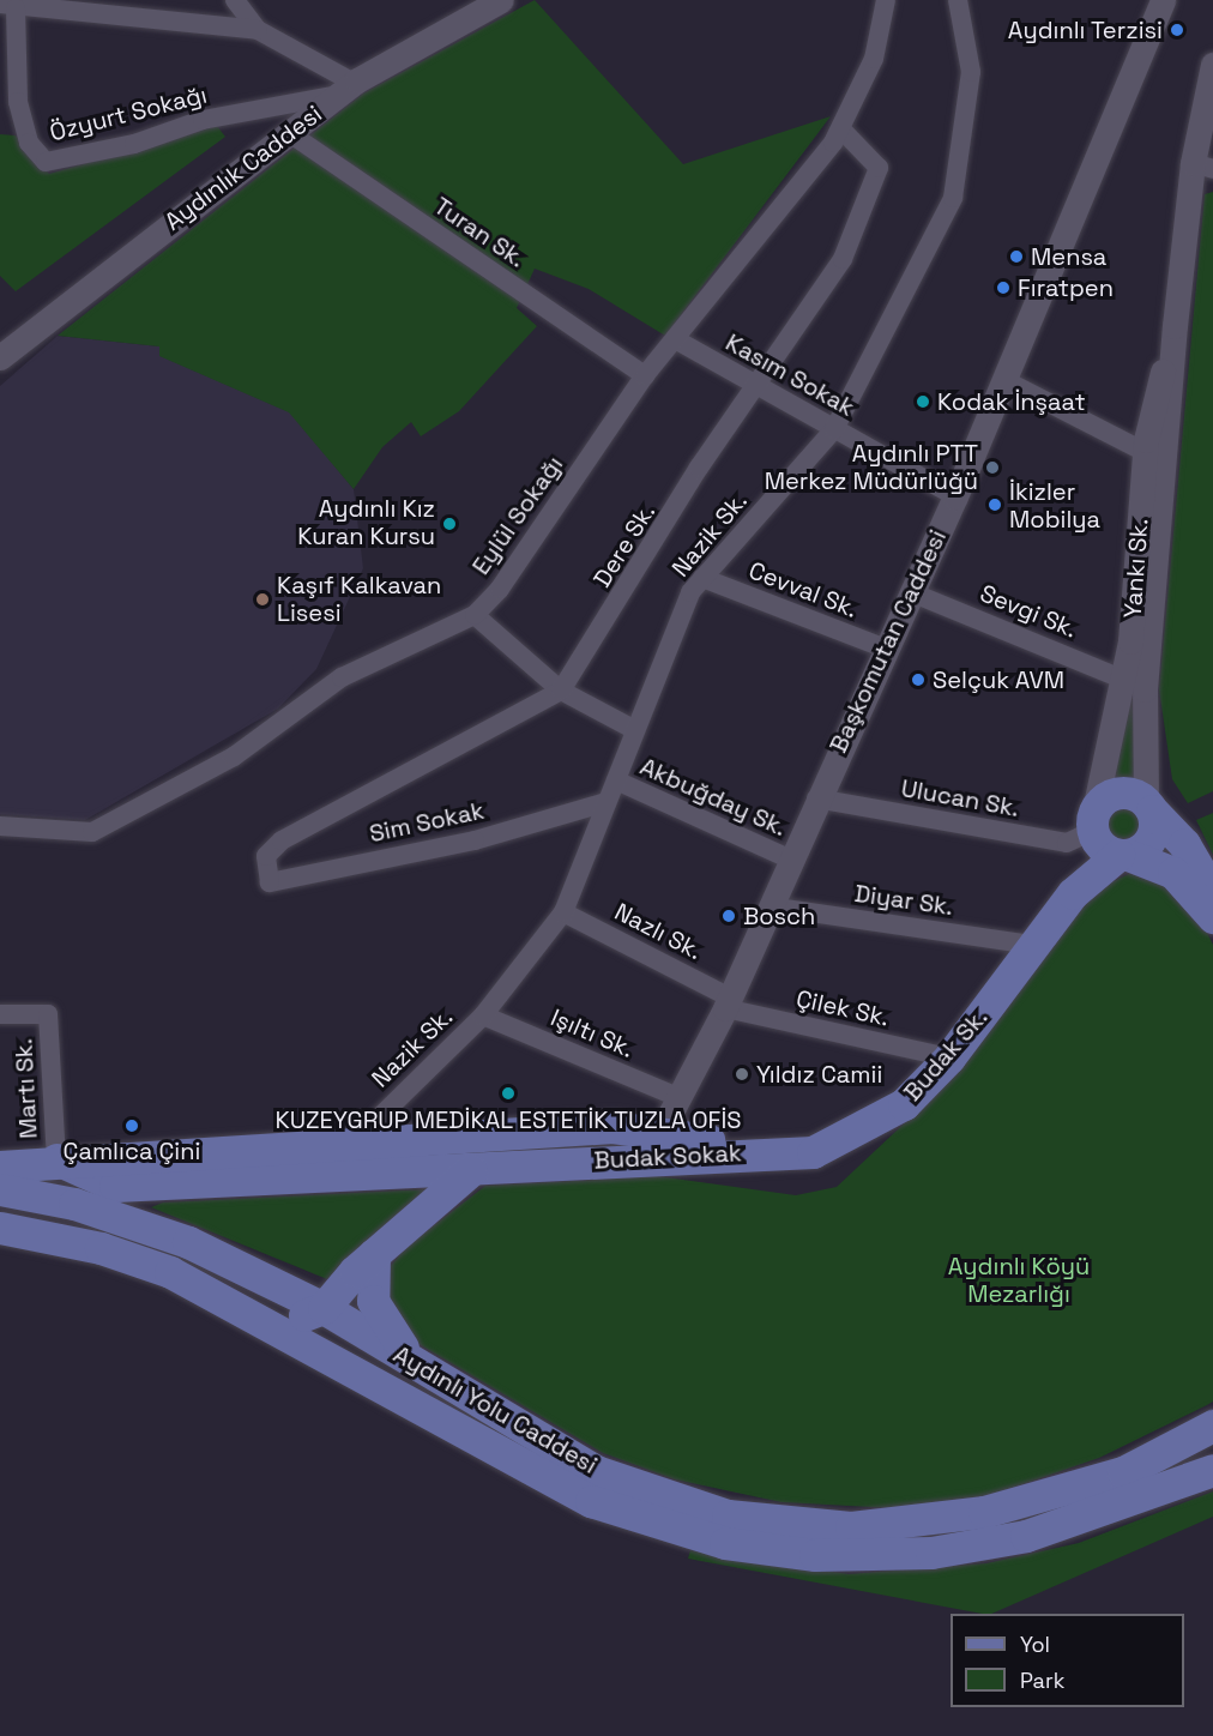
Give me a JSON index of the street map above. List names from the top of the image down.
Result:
{
  "streets": {
    "main road": ["Budak Sk.", "Budak Sokak", "Aydınlı Yolu Caddesi"],
    "street": [
      "Özyurt Sokağı",
      "Aydınlık Caddesi",
      "Turan Sk.",
      "Kasım Sokak",
      "Eylül Sokağı",
      "Nazik Sk.",
      "Dere Sk.",
      "Yankı Sk.",
      "Cevval Sk.",
      "Sevgi Sk.",
      "Başkomutan Caddesi",
      "Akbuğday Sk.",
      "Ulucan Sk.",
      "Sim Sokak",
      "Diyar Sk.",
      "Nazlı Sk.",
      "Çilek Sk.",
      "Işıltı Sk.",
      "Martı Sk."
    ]
  },
  "crossings": [
    ["Özyurt Sokağı", "Aydınlık Caddesi"],
    ["Aydınlık Caddesi", "Turan Sk."],
    ["Turan Sk.", "Eylül Sokağı"],
    ["Kasım Sokak", "Eylül Sokağı"],
    ["Kasım Sokak", "Nazik Sk."],
    ["Kasım Sokak", "Dere Sk."],
    ["Kasım Sokak", "Başkomutan Caddesi"],
    ["Eylül Sokağı", "Dere Sk."],
    ["Nazik Sk.", "Cevval Sk."],
    ["Nazik Sk.", "Akbuğday Sk."],
    ["Nazik Sk.", "Sim Sokak"],
    ["Nazik Sk.", "Nazlı Sk."],
    ["Nazik Sk.", "Işıltı Sk."],
    ["Nazik Sk.", "Budak Sokak"],
    ["Dere Sk.", "Sim Sokak"],
    ["Yankı Sk.", "Sevgi Sk."],
    ["Yankı Sk.", "Ulucan Sk."],
    ["Yankı Sk.", "Budak Sk."],
    ["Cevval Sk.", "Başkomutan Caddesi"],
    ["Sevgi Sk.", "Başkomutan Caddesi"],
    ["Başkomutan Caddesi", "Akbuğday Sk."],
    ["Başkomutan Caddesi", "Ulucan Sk."],
    ["Başkomutan Caddesi", "Diyar Sk."],
    ["Başkomutan Caddesi", "Nazlı Sk."],
    ["Başkomutan Caddesi", "Çilek Sk."],
    ["Başkomutan Caddesi", "Işıltı Sk."],
    ["Başkomutan Caddesi", "Budak Sokak"],
    ["Ulucan Sk.", "Budak Sk."],
    ["Diyar Sk.", "Budak Sk."],
    ["Nazlı Sk.", "Çilek Sk."],
    ["Çilek Sk.", "Budak Sk."],
    ["Budak Sk.", "Budak Sokak"],
    ["Martı Sk.", "Budak Sokak"]
  ],
  "parks": ["Aydınlı Köyü Mezarlığı"],
  "places": [
    "Aydınlı Terzisi",
    "Mensa",
    "Fıratpen",
    "Kodak İnşaat",
    "Aydınlı PTT Merkez Müdürlüğü",
    "İkizler Mobilya",
    "Aydınlı Kız Kuran Kursu",
    "Kaşıf Kalkavan Lisesi",
    "Selçuk AVM",
    "Bosch",
    "Yıldız Camii",
    "KUZEYGRUP MEDİKAL ESTETİK TUZLA OFİS",
    "Çamlıca Çini"
  ],
  "legend": ["Yol", "Park"]
}
